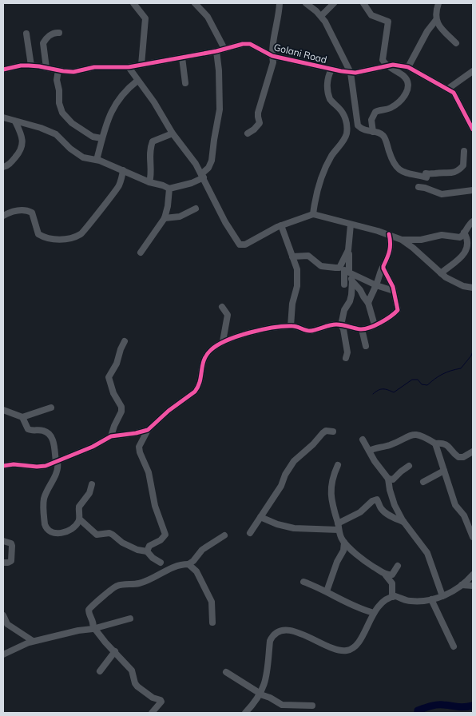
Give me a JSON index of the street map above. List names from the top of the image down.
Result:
{
  "streets": {
    "street": ["Golani Road"]
  }
}
